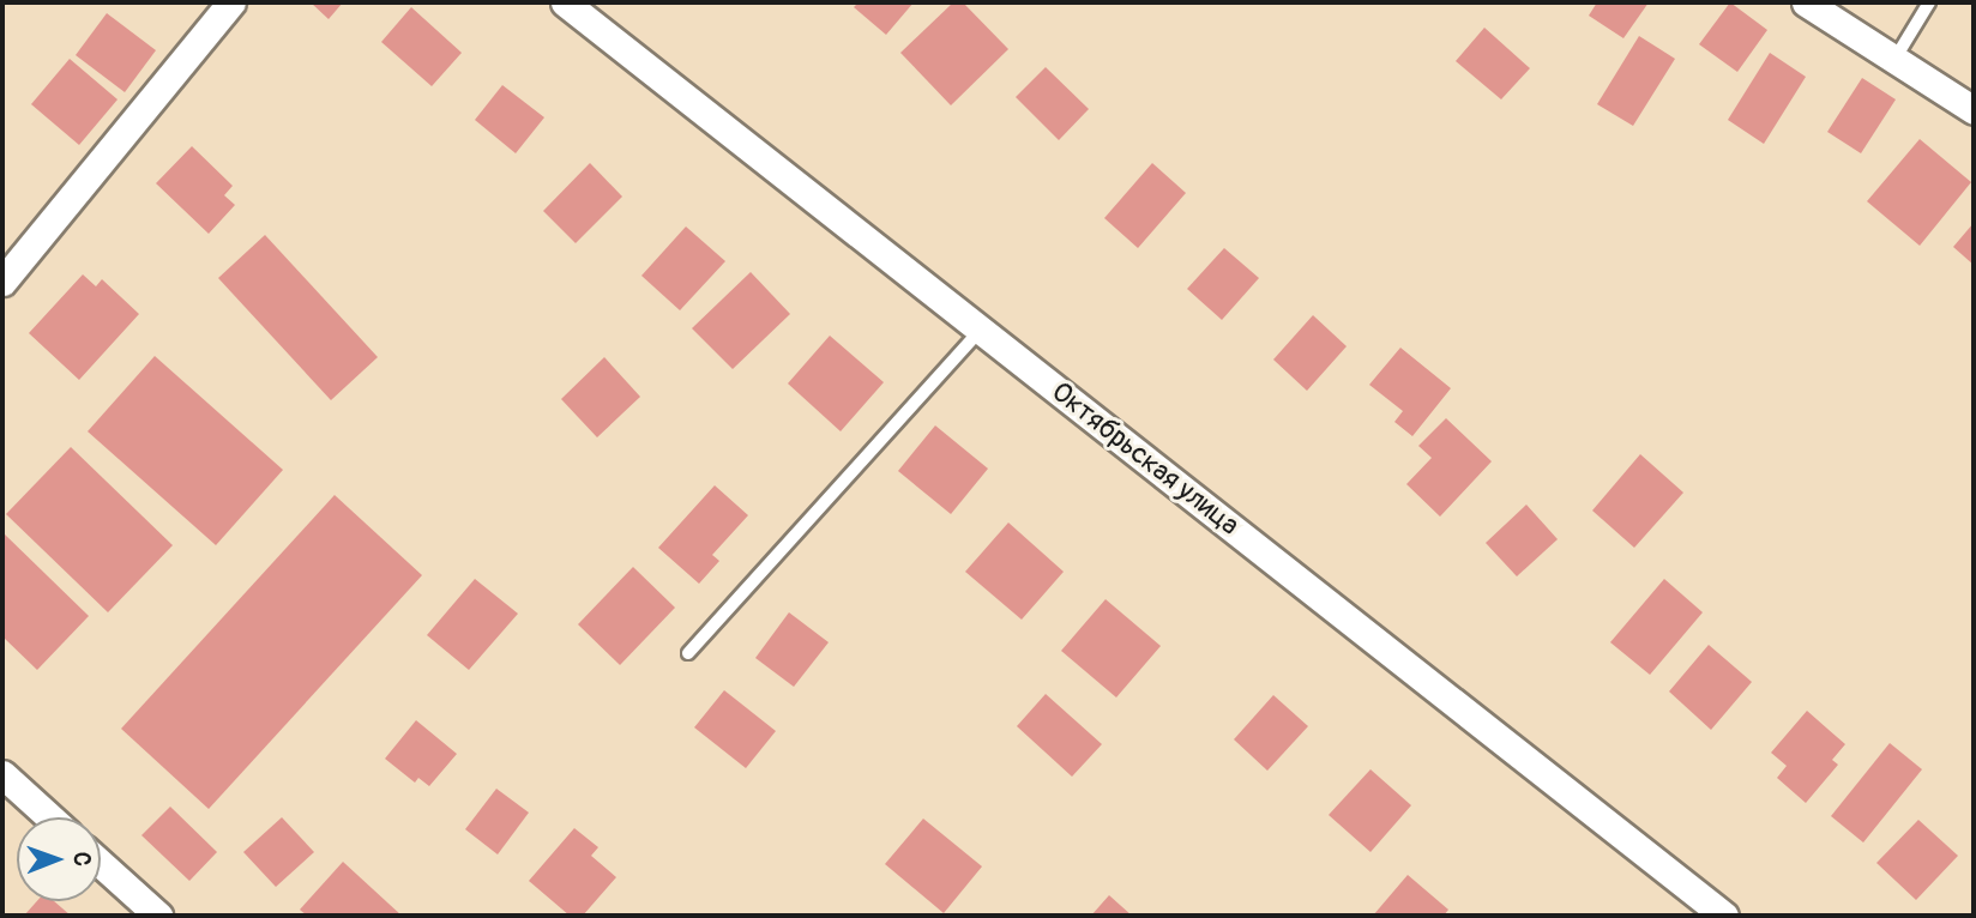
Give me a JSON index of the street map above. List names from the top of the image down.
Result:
{
  "streets": {
    "street": ["Октябрьская улица"]
  },
  "north": "right"
}
